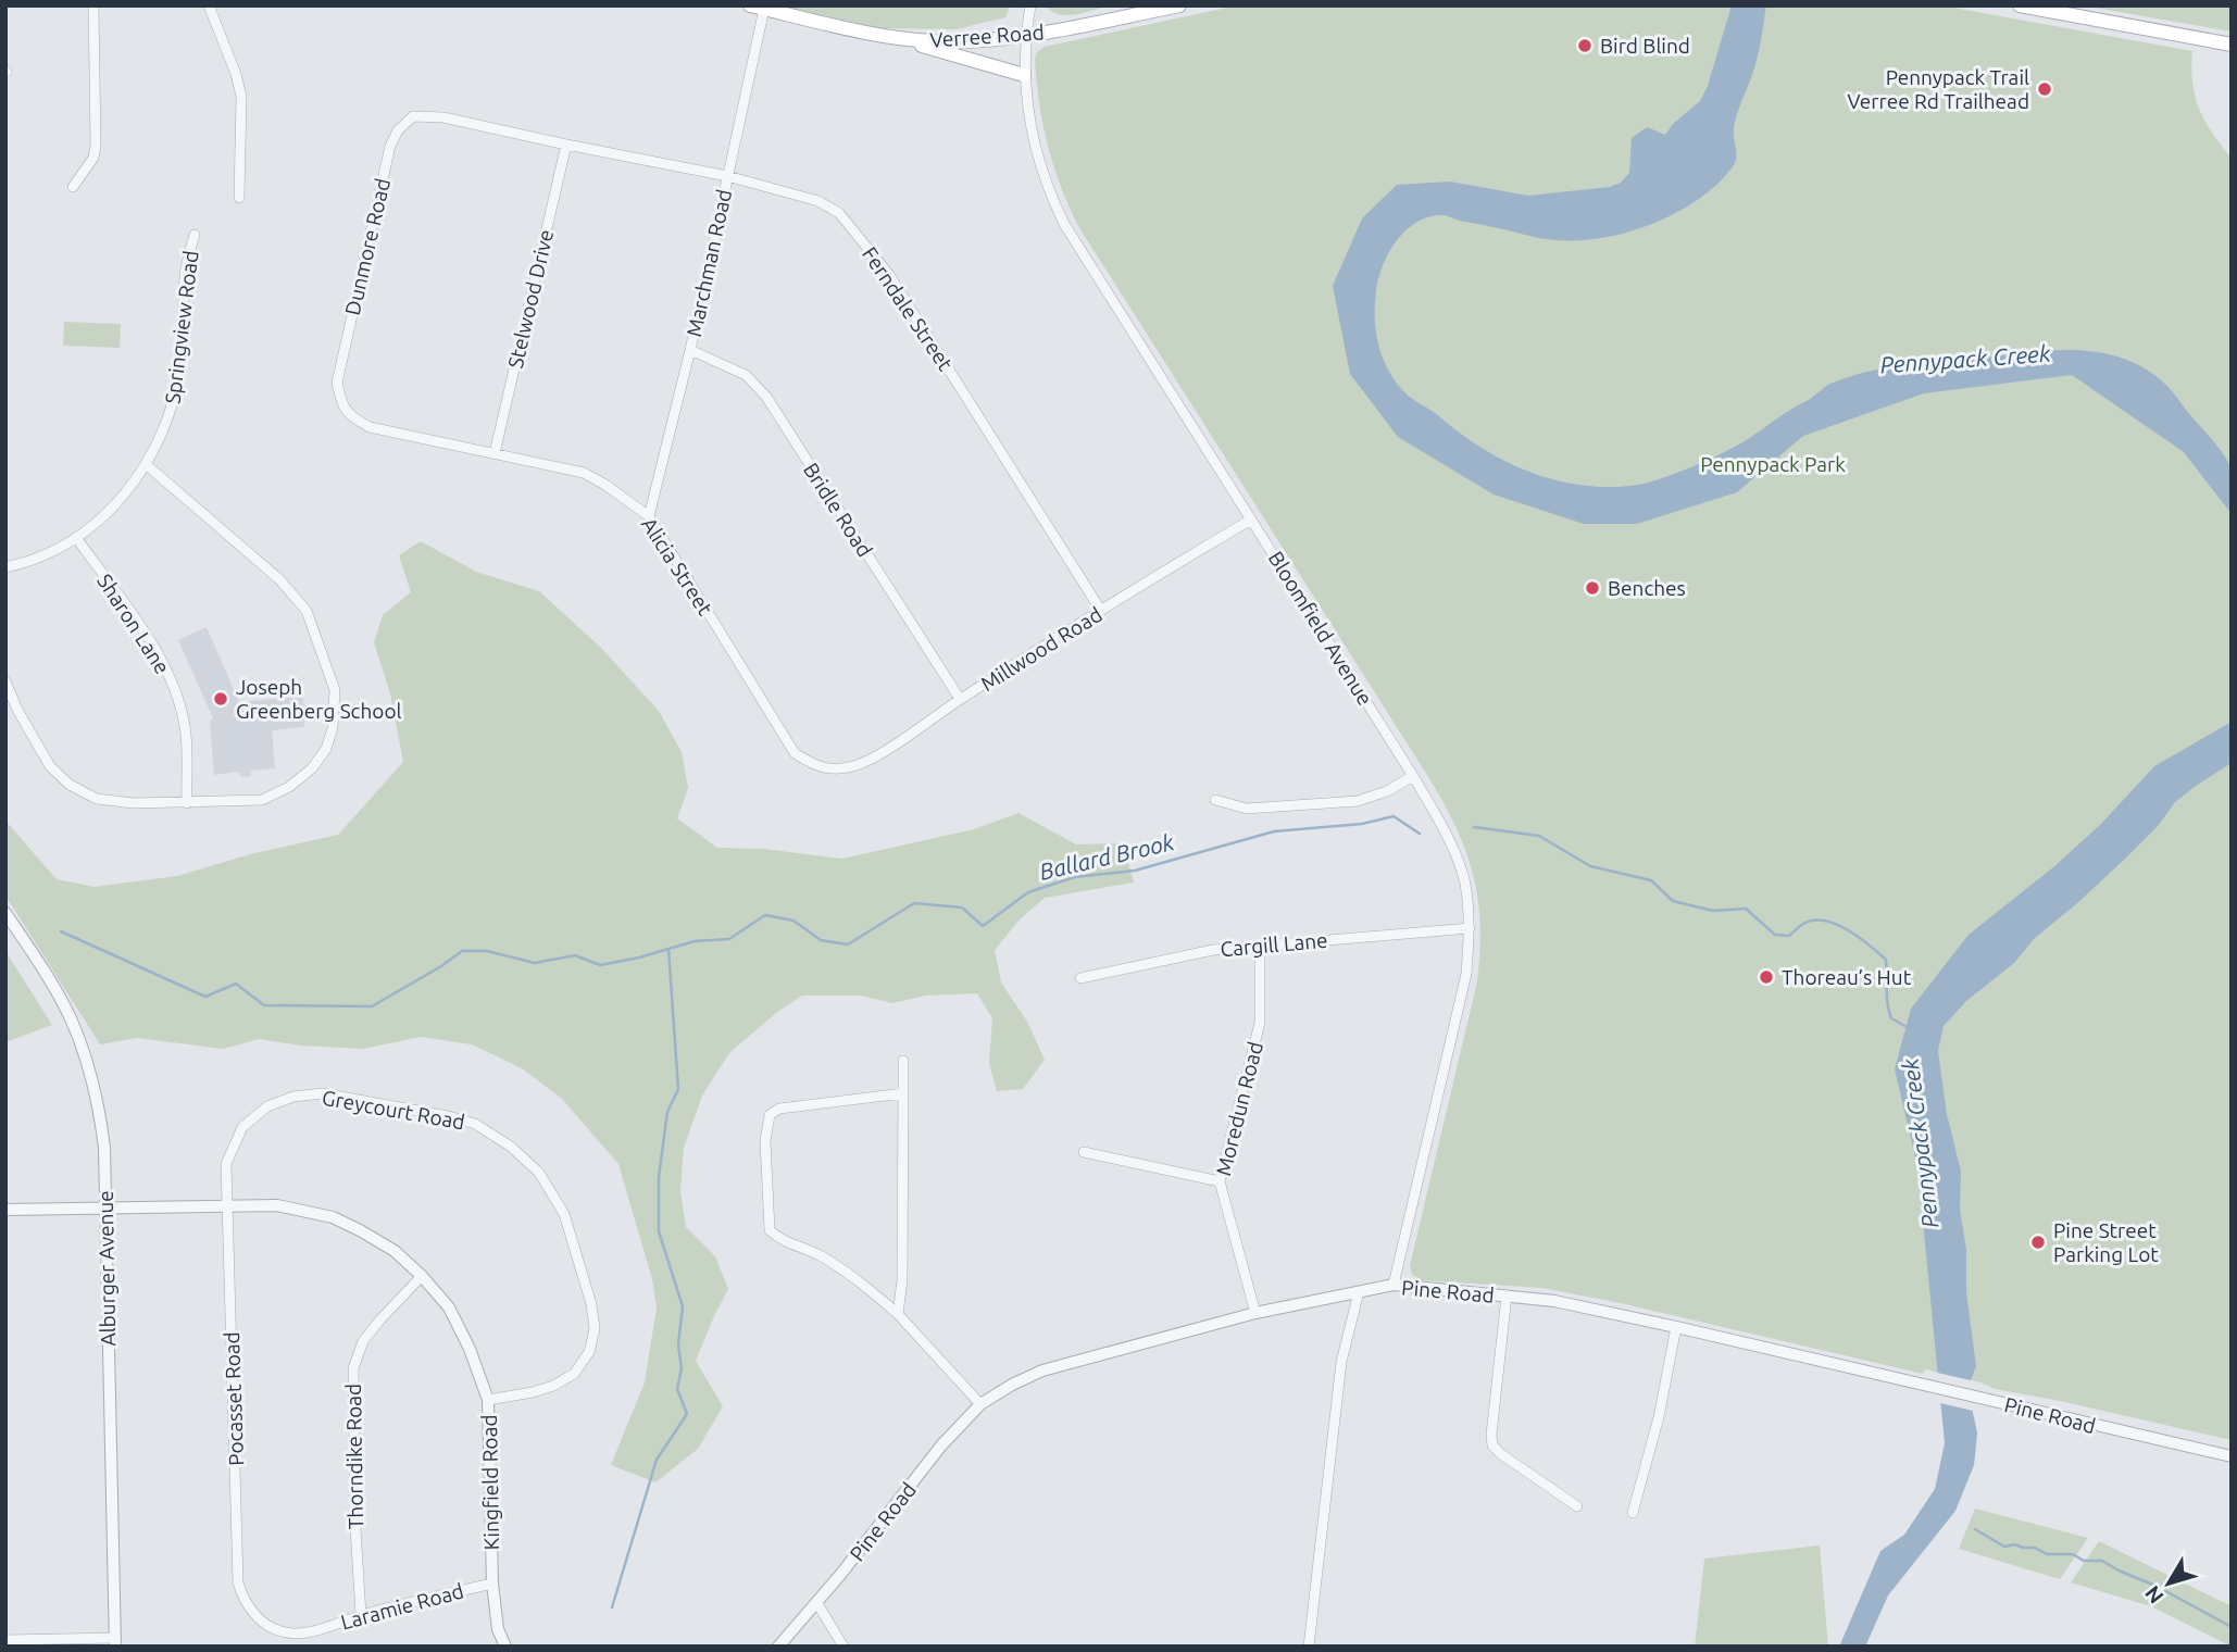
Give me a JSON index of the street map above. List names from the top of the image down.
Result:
{
  "streets": {
    "main road": ["Verree Road"],
    "street": [
      "Dunmore Road",
      "Marchman Road",
      "Stelwood Drive",
      "Ferndale Street",
      "Springview Road",
      "Bridle Road",
      "Alicia Street",
      "Sharon Lane",
      "Bloomfield Avenue",
      "Millwood Road",
      "Cargill Lane",
      "Moredun Road",
      "Greycourt Road",
      "Alburger Avenue",
      "Pine Road",
      "Pocasset Road",
      "Thorndike Road",
      "Kingfield Road",
      "Laramie Road"
    ]
  },
  "crossings": [
    ["Verree Road", "Marchman Road"],
    ["Verree Road", "Bloomfield Avenue"],
    ["Dunmore Road", "Ferndale Street"],
    ["Dunmore Road", "Alicia Street"],
    ["Marchman Road", "Ferndale Street"],
    ["Marchman Road", "Bridle Road"],
    ["Marchman Road", "Alicia Street"],
    ["Stelwood Drive", "Ferndale Street"],
    ["Stelwood Drive", "Alicia Street"],
    ["Ferndale Street", "Millwood Road"],
    ["Springview Road", "Sharon Lane"],
    ["Bridle Road", "Millwood Road"],
    ["Alicia Street", "Millwood Road"],
    ["Bloomfield Avenue", "Millwood Road"],
    ["Bloomfield Avenue", "Cargill Lane"],
    ["Bloomfield Avenue", "Pine Road"],
    ["Cargill Lane", "Moredun Road"],
    ["Moredun Road", "Pine Road"],
    ["Greycourt Road", "Pocasset Road"],
    ["Greycourt Road", "Kingfield Road"],
    ["Alburger Avenue", "Kingfield Road"],
    ["Pocasset Road", "Kingfield Road"],
    ["Pocasset Road", "Laramie Road"],
    ["Thorndike Road", "Kingfield Road"],
    ["Thorndike Road", "Laramie Road"],
    ["Kingfield Road", "Laramie Road"]
  ],
  "water": ["Pennypack Creek", "Ballard Brook"],
  "parks": ["Pennypack Park"],
  "places": [
    "Bird Blind",
    "Pennypack Trail Verree Rd Trailhead",
    "Benches",
    "Joseph Greenberg School",
    "Thoreau’s Hut",
    "Pine Street Parking Lot"
  ],
  "north": "bottom left"
}
